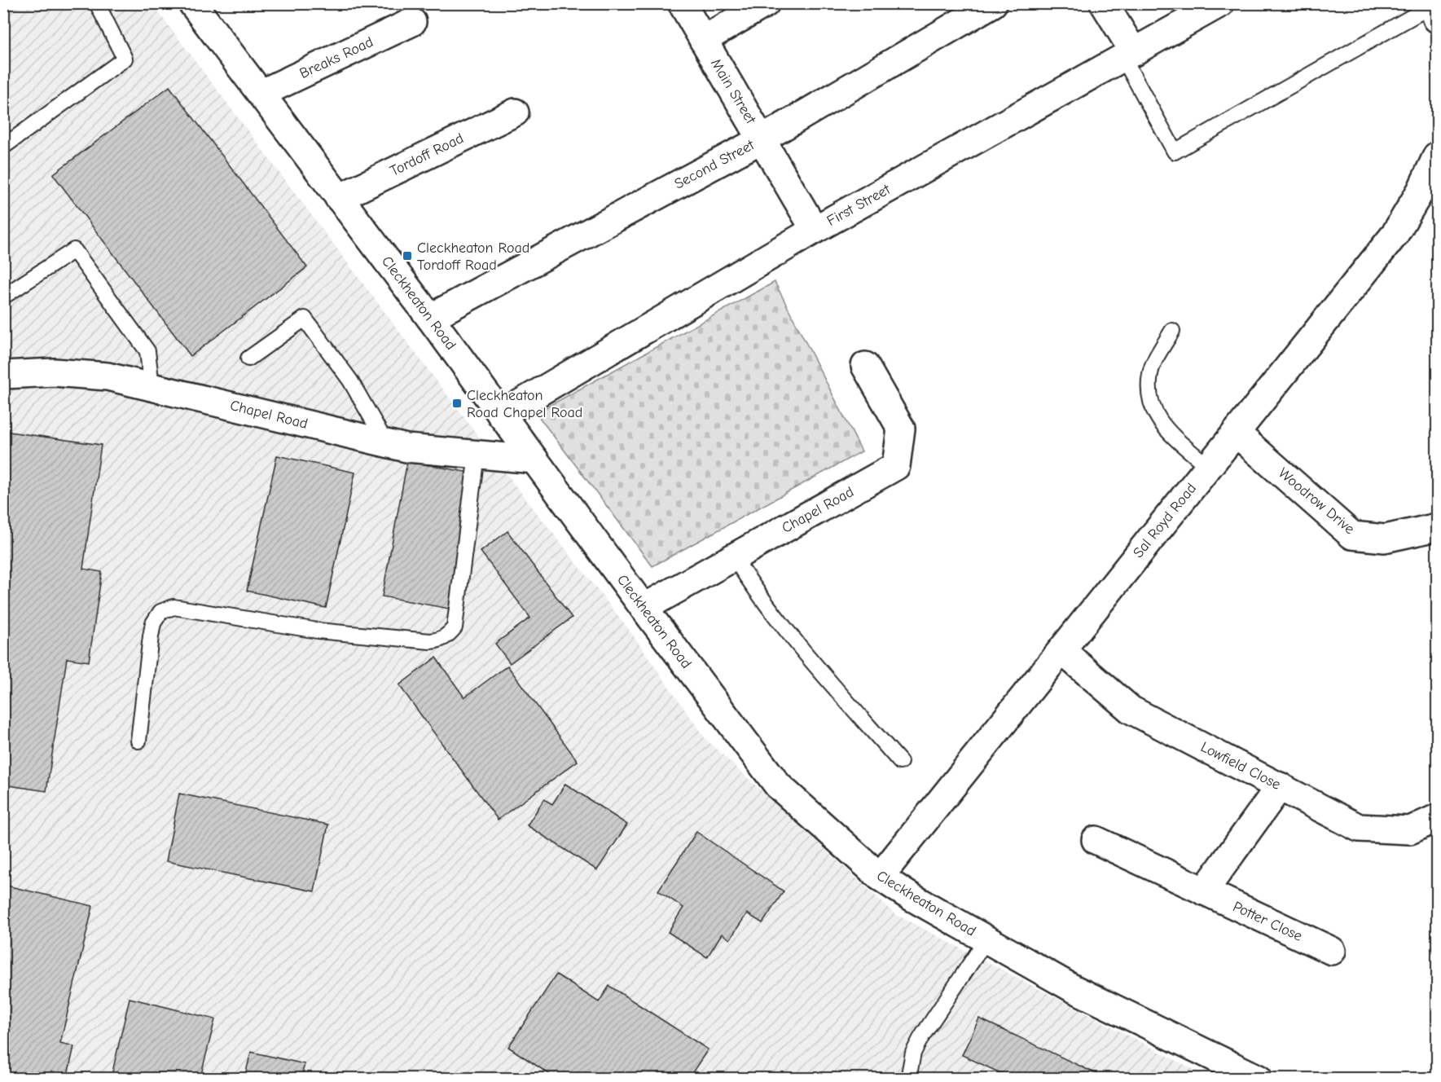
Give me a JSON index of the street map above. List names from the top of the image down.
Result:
{
  "streets": {
    "street": [
      "Breaks Road",
      "Main Street",
      "Tordoff Road",
      "Second Street",
      "First Street",
      "Cleckheaton Road",
      "Chapel Road",
      "Woodrow Drive",
      "Sal Royd Road",
      "Lowfield Close",
      "Potter Close"
    ]
  },
  "crossings": [
    ["Breaks Road", "Cleckheaton Road"],
    ["Main Street", "Second Street"],
    ["Main Street", "First Street"],
    ["Tordoff Road", "Cleckheaton Road"],
    ["Second Street", "Cleckheaton Road"],
    ["First Street", "Cleckheaton Road"],
    ["Cleckheaton Road", "Chapel Road"],
    ["Cleckheaton Road", "Sal Royd Road"],
    ["Woodrow Drive", "Sal Royd Road"],
    ["Sal Royd Road", "Lowfield Close"]
  ],
  "places": {
    "transit": ["Cleckheaton Road Tordoff Road", "Cleckheaton Road Chapel Road"]
  }
}
